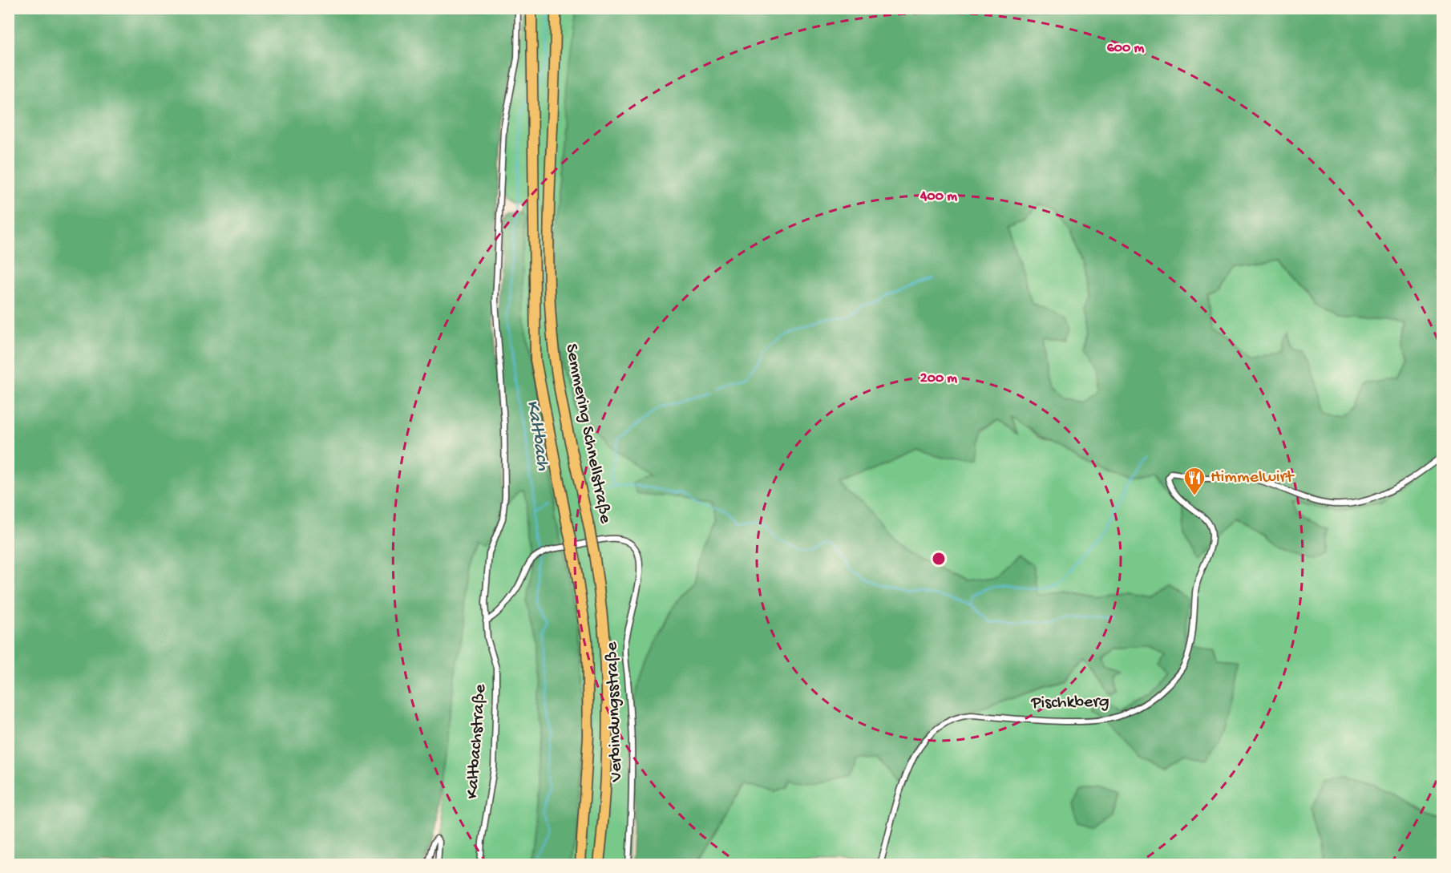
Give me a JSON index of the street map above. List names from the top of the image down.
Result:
{
  "streets": {
    "highway": ["Semmering Schnellstraße"],
    "street": ["Pischkberg", "Verbindungsstraße", "Kaltbachstraße"]
  },
  "crossings": [
    ["Verbindungsstraße", "Kaltbachstraße"]
  ],
  "water": ["Kaltbach"],
  "places": {
    "restaurant": ["Himmelwirt"]
  },
  "rings": ["600 m", "400 m", "200 m"]
}
